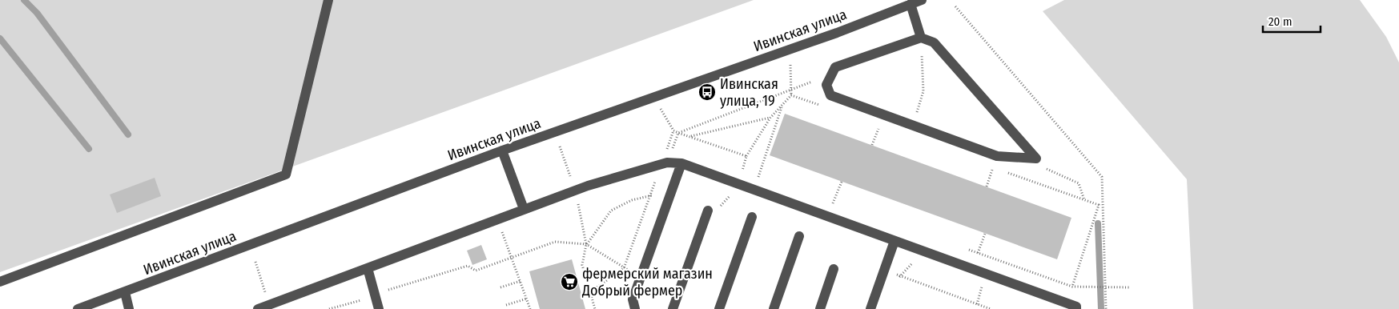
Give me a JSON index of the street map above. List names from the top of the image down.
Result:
{
  "streets": {
    "street": ["Ивинская улица"]
  },
  "places": {
    "bus stop": ["Ивинская улица, 19"],
    "supermarket": ["фермерский магазин Добрый фермер"]
  },
  "scale_bar": "20 m"
}
